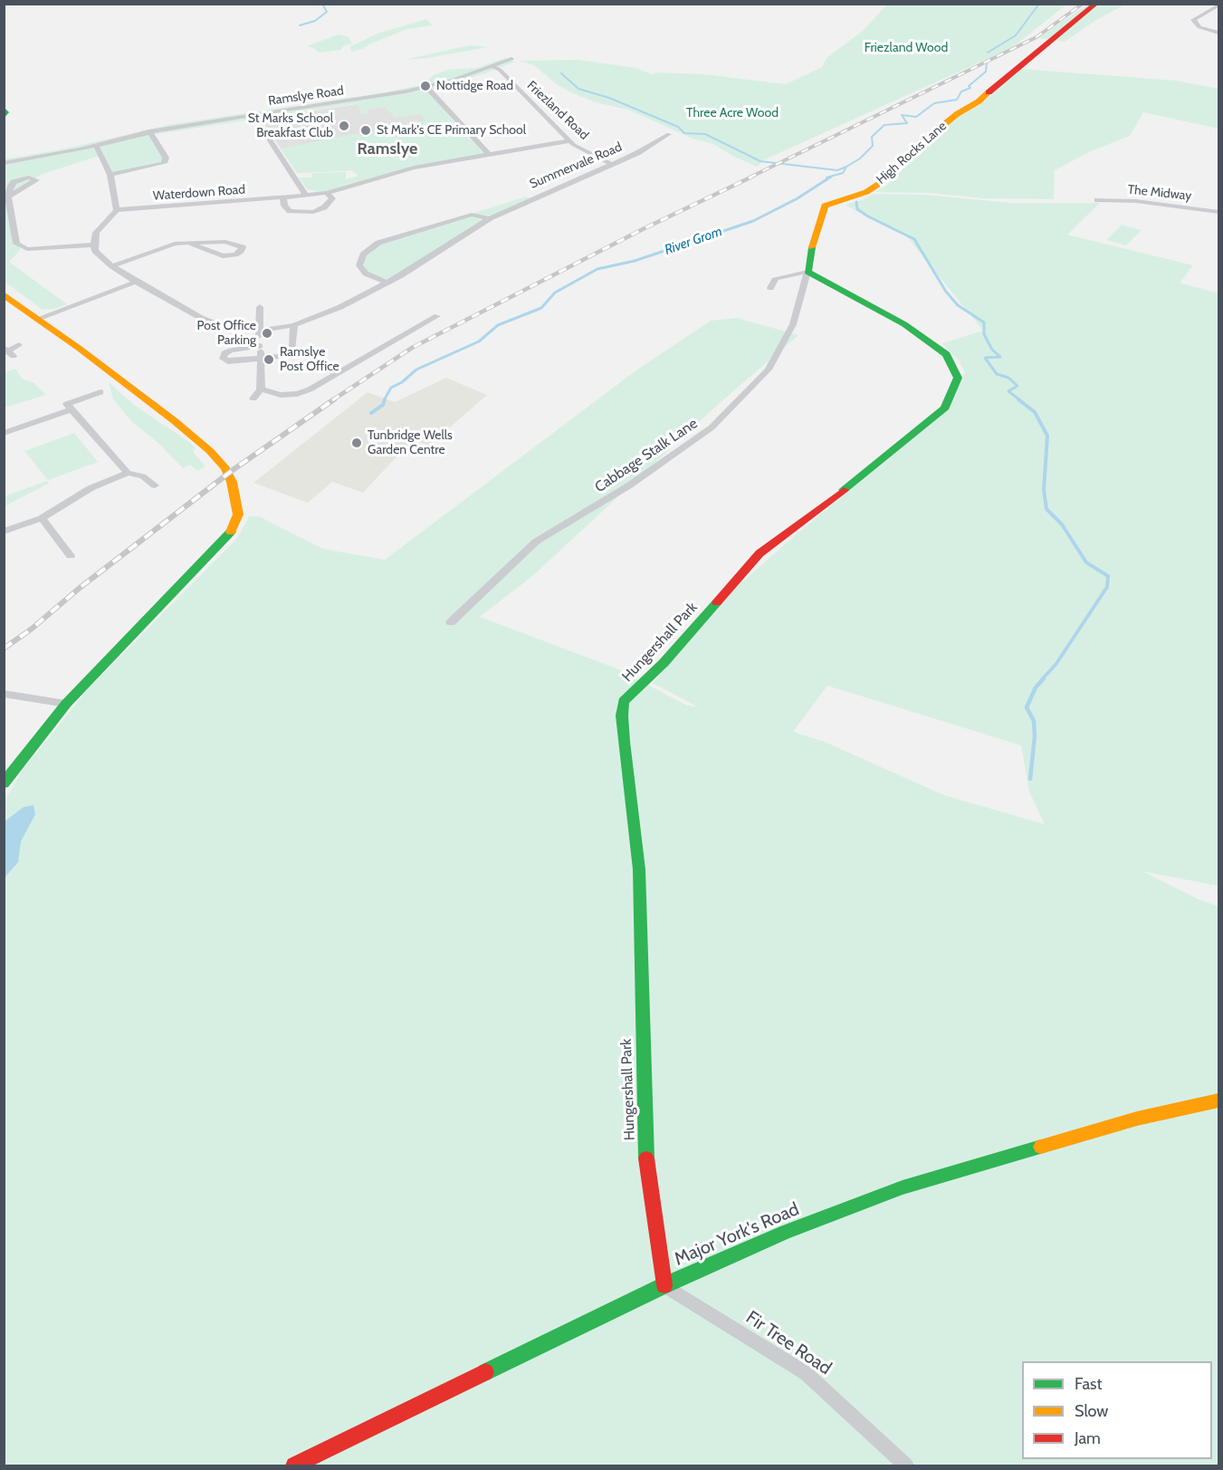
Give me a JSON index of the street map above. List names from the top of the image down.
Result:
{
  "streets": {
    "main road": ["High Rocks Lane", "Hungershall Park", "Major York's Road"],
    "street": [
      "Ramslye Road",
      "Friezland Road",
      "Summervale Road",
      "Waterdown Road",
      "The Midway",
      "Cabbage Stalk Lane",
      "Fir Tree Road"
    ]
  },
  "crossings": [
    ["Ramslye Road", "Friezland Road"],
    ["Friezland Road", "Summervale Road"],
    ["Friezland Road", "Waterdown Road"],
    ["High Rocks Lane", "Cabbage Stalk Lane"],
    ["High Rocks Lane", "Hungershall Park"],
    ["Cabbage Stalk Lane", "Hungershall Park"],
    ["Hungershall Park", "Major York's Road"],
    ["Hungershall Park", "Fir Tree Road"],
    ["Major York's Road", "Fir Tree Road"]
  ],
  "districts": ["Ramslye"],
  "water": ["River Grom"],
  "parks": ["Friezland Wood", "Three Acre Wood"],
  "places": [
    "Nottidge Road",
    "St Marks School Breakfast Club",
    "St Mark's CE Primary School",
    "Post Office Parking",
    "Ramslye Post Office",
    "Tunbridge Wells Garden Centre"
  ],
  "legend": ["Fast", "Slow", "Jam"]
}
